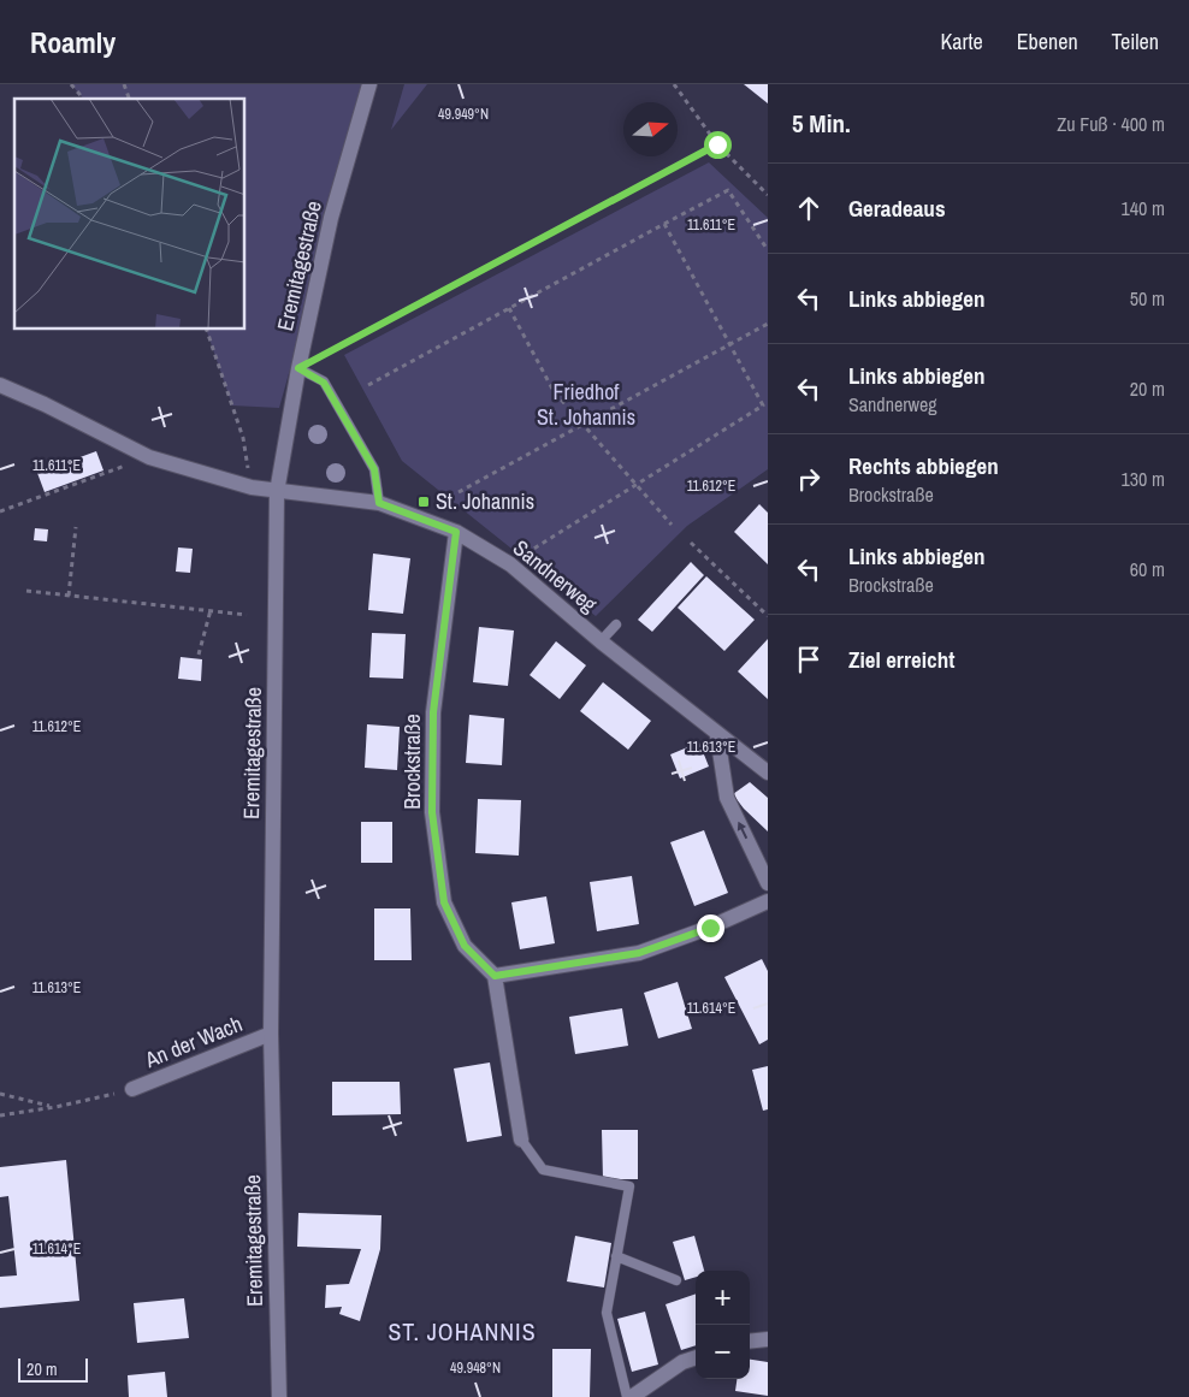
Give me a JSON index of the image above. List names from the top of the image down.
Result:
{
  "streets": {
    "street": [
      "Eremitagestraße",
      "Sandnerweg",
      "Brockstraße",
      "An der Wach"
    ]
  },
  "crossings": [
    ["Eremitagestraße", "Sandnerweg"],
    ["Eremitagestraße", "An der Wach"],
    ["Sandnerweg", "Brockstraße"]
  ],
  "districts": ["ST. JOHANNIS"],
  "parks": ["Friedhof St. Johannis"],
  "places": {
    "transit": ["St. Johannis"]
  },
  "scale_bar": "20 m",
  "north": "right",
  "page": {
    "header": "Roamly",
    "nav": ["Karte", "Ebenen", "Teilen"],
    "heading": ["5 Min.", "Zu Fuß · 400 m"],
    "list": [
      ["Geradeaus", "140 m"],
      ["Links abbiegen", "50 m"],
      ["Links abbiegen", "Sandnerweg", "20 m"],
      ["Rechts abbiegen", "Brockstraße", "130 m"],
      ["Links abbiegen", "Brockstraße", "60 m"],
      "Ziel erreicht"
    ],
    "map_buttons": ["+", "−"],
    "scale": "20 m"
  },
  "coordinates": [
    "49.949°N",
    "11.611°E",
    "11.612°E",
    "11.613°E",
    "11.614°E",
    "49.948°N"
  ]
}
